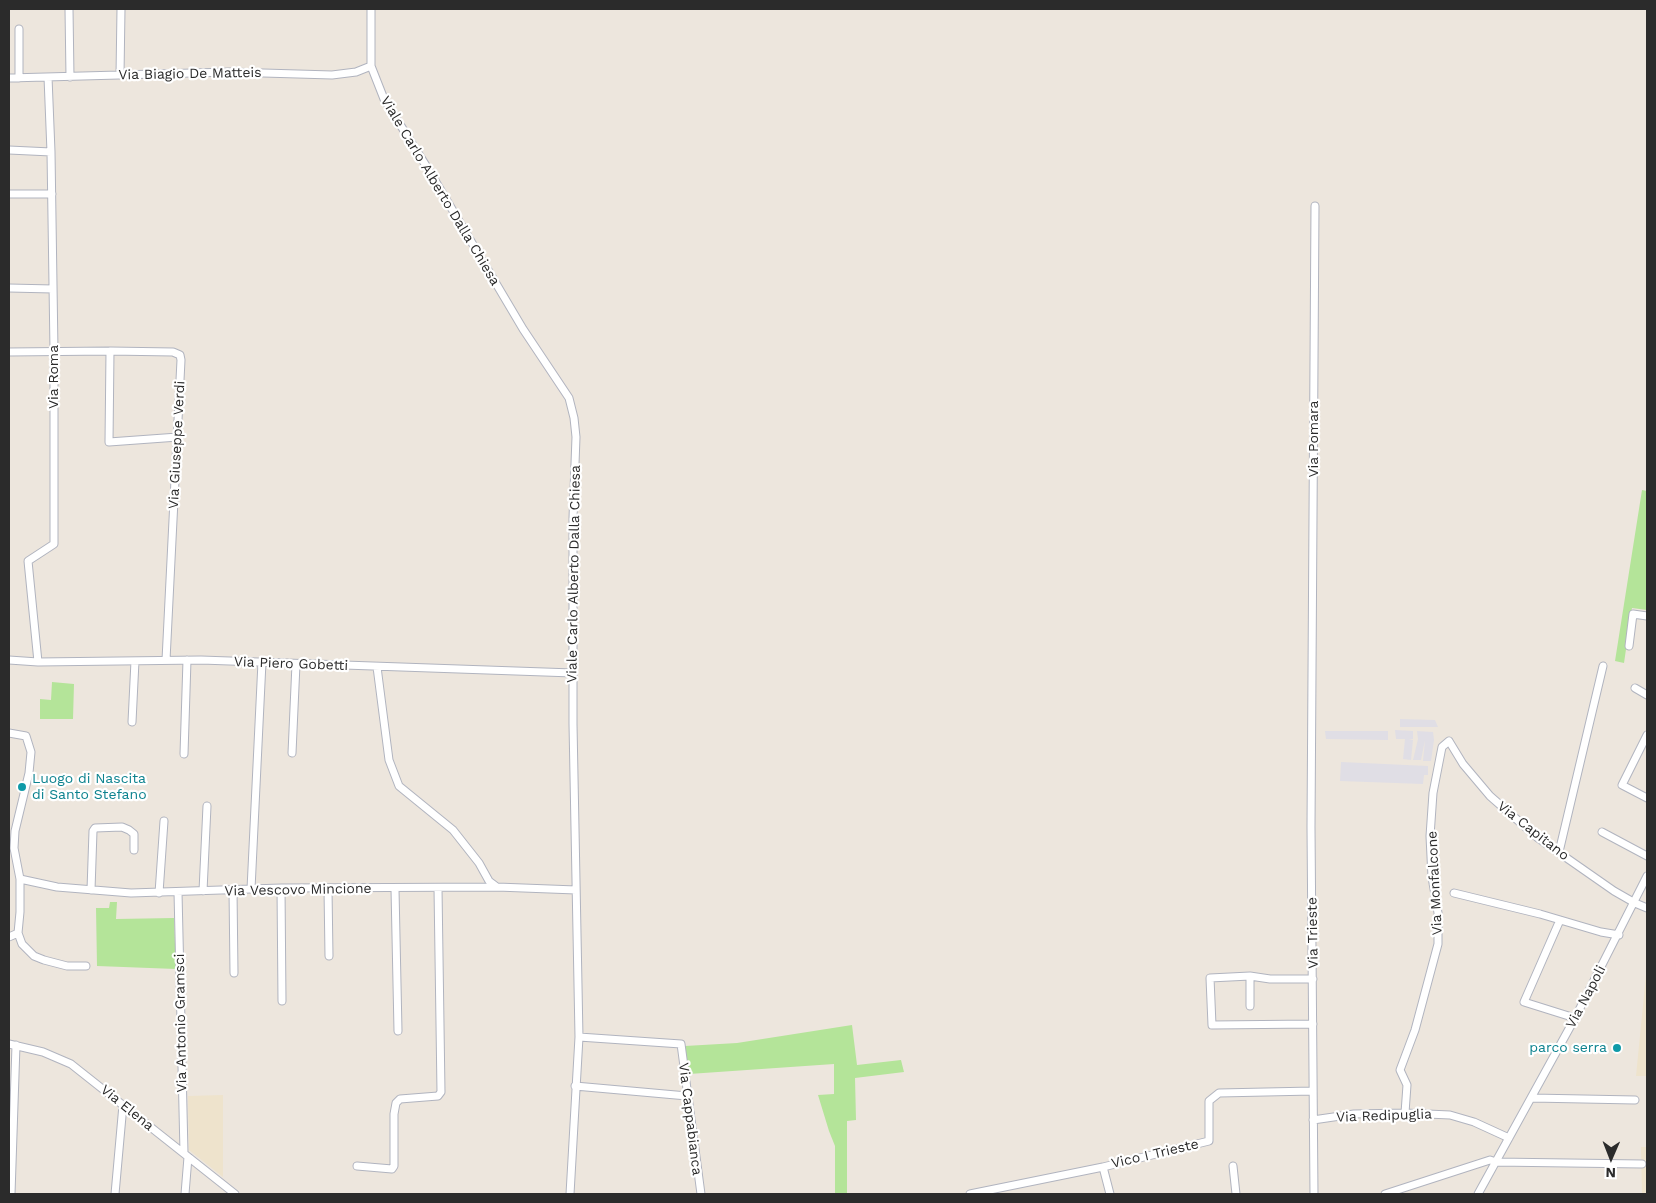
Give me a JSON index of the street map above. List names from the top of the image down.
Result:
{
  "streets": {
    "street": [
      "Via Biagio De Matteis",
      "Viale Carlo Alberto Dalla Chiesa",
      "Via Roma",
      "Via Pomara",
      "Via Giuseppe Verdi",
      "Via Piero Gobetti",
      "Via Capitano",
      "Via Monfalcone",
      "Via Vescovo Mincione",
      "Via Trieste",
      "Via Napoli",
      "Via Antonio Gramsci",
      "Via Elena",
      "Via Redipuglia",
      "Via Cappabianca",
      "Vico I Trieste"
    ]
  },
  "crossings": [
    ["Via Biagio De Matteis", "Viale Carlo Alberto Dalla Chiesa"],
    ["Via Biagio De Matteis", "Via Roma"],
    ["Viale Carlo Alberto Dalla Chiesa", "Via Piero Gobetti"],
    ["Viale Carlo Alberto Dalla Chiesa", "Via Vescovo Mincione"],
    ["Viale Carlo Alberto Dalla Chiesa", "Via Cappabianca"],
    ["Via Roma", "Via Giuseppe Verdi"],
    ["Via Roma", "Via Piero Gobetti"],
    ["Via Pomara", "Via Trieste"],
    ["Via Giuseppe Verdi", "Via Piero Gobetti"],
    ["Via Capitano", "Via Monfalcone"],
    ["Via Capitano", "Via Napoli"],
    ["Via Monfalcone", "Via Redipuglia"],
    ["Via Vescovo Mincione", "Via Antonio Gramsci"],
    ["Via Trieste", "Via Redipuglia"],
    ["Via Trieste", "Vico I Trieste"],
    ["Via Napoli", "Via Redipuglia"],
    ["Via Antonio Gramsci", "Via Elena"]
  ],
  "places": ["Luogo di Nascita di Santo Stefano", "parco serra"],
  "north": "bottom"
}
